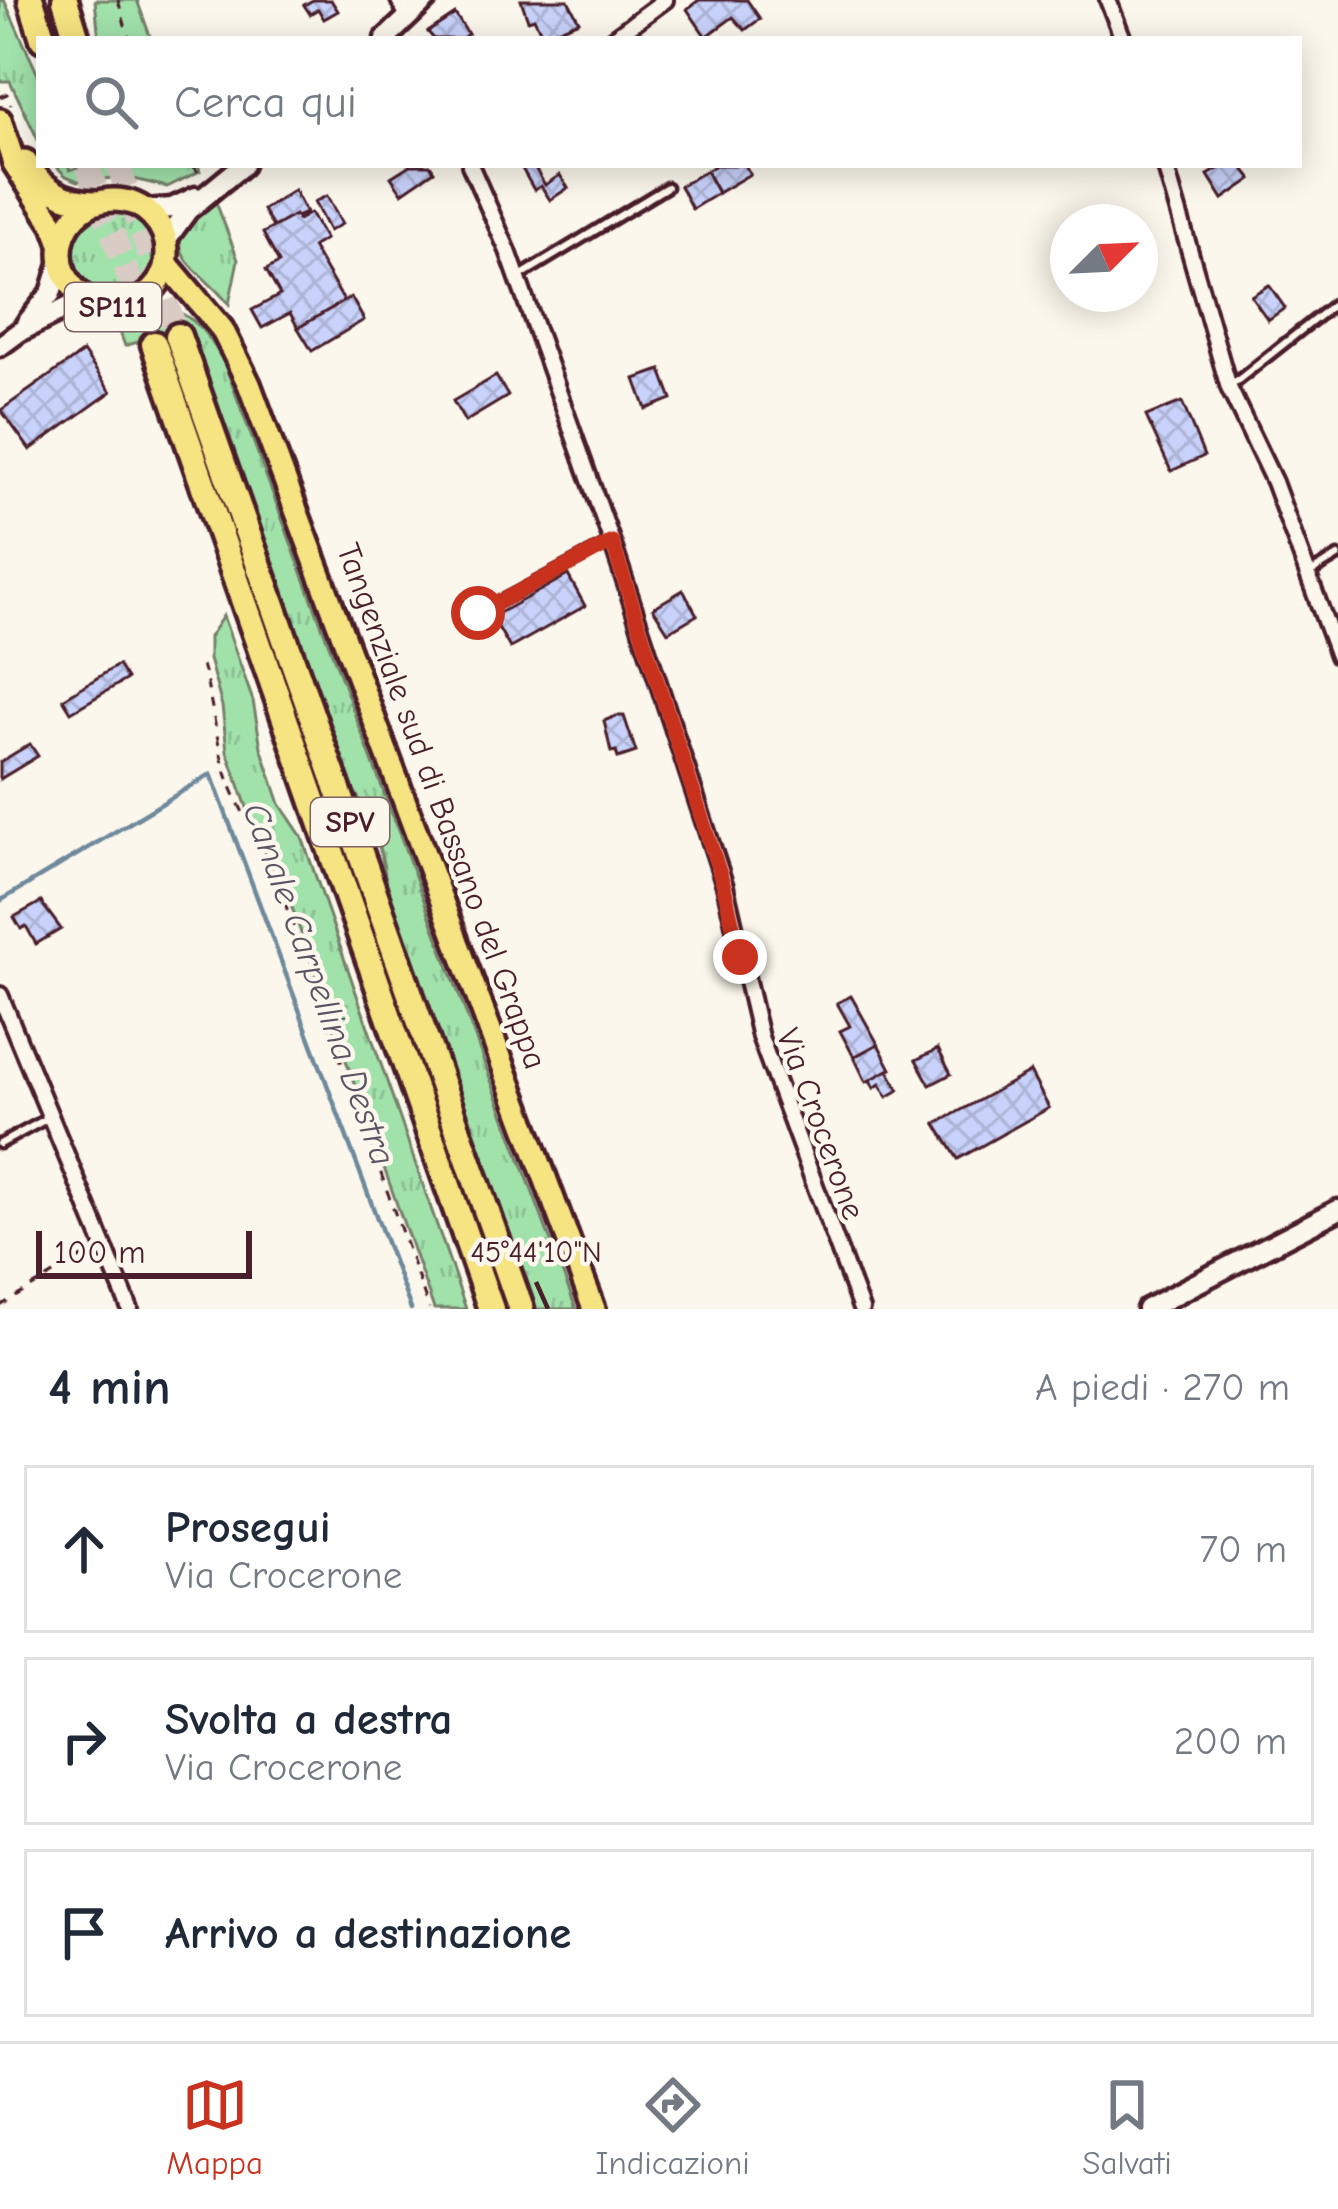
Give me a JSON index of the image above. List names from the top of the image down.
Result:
{
  "streets": {
    "highway": ["SPV"],
    "main road": ["SP111", "Tangenziale sud di Bassano del Grappa"],
    "street": ["Via Crocerone"]
  },
  "crossings": [
    ["SP111", "Tangenziale sud di Bassano del Grappa"]
  ],
  "water": ["Canale Carpellina Destra"],
  "scale_bar": "100 m",
  "north": "top right",
  "page": {
    "search": "Cerca qui",
    "scale": "100 m",
    "heading": ["4 min", "A piedi · 270 m"],
    "list": [
      ["Prosegui", "Via Crocerone", "70 m"],
      ["Svolta a destra", "Via Crocerone", "200 m"],
      "Arrivo a destinazione"
    ],
    "nav": ["Mappa", "Indicazioni", "Salvati"]
  },
  "coordinates": ["45°44'10\"N"]
}
